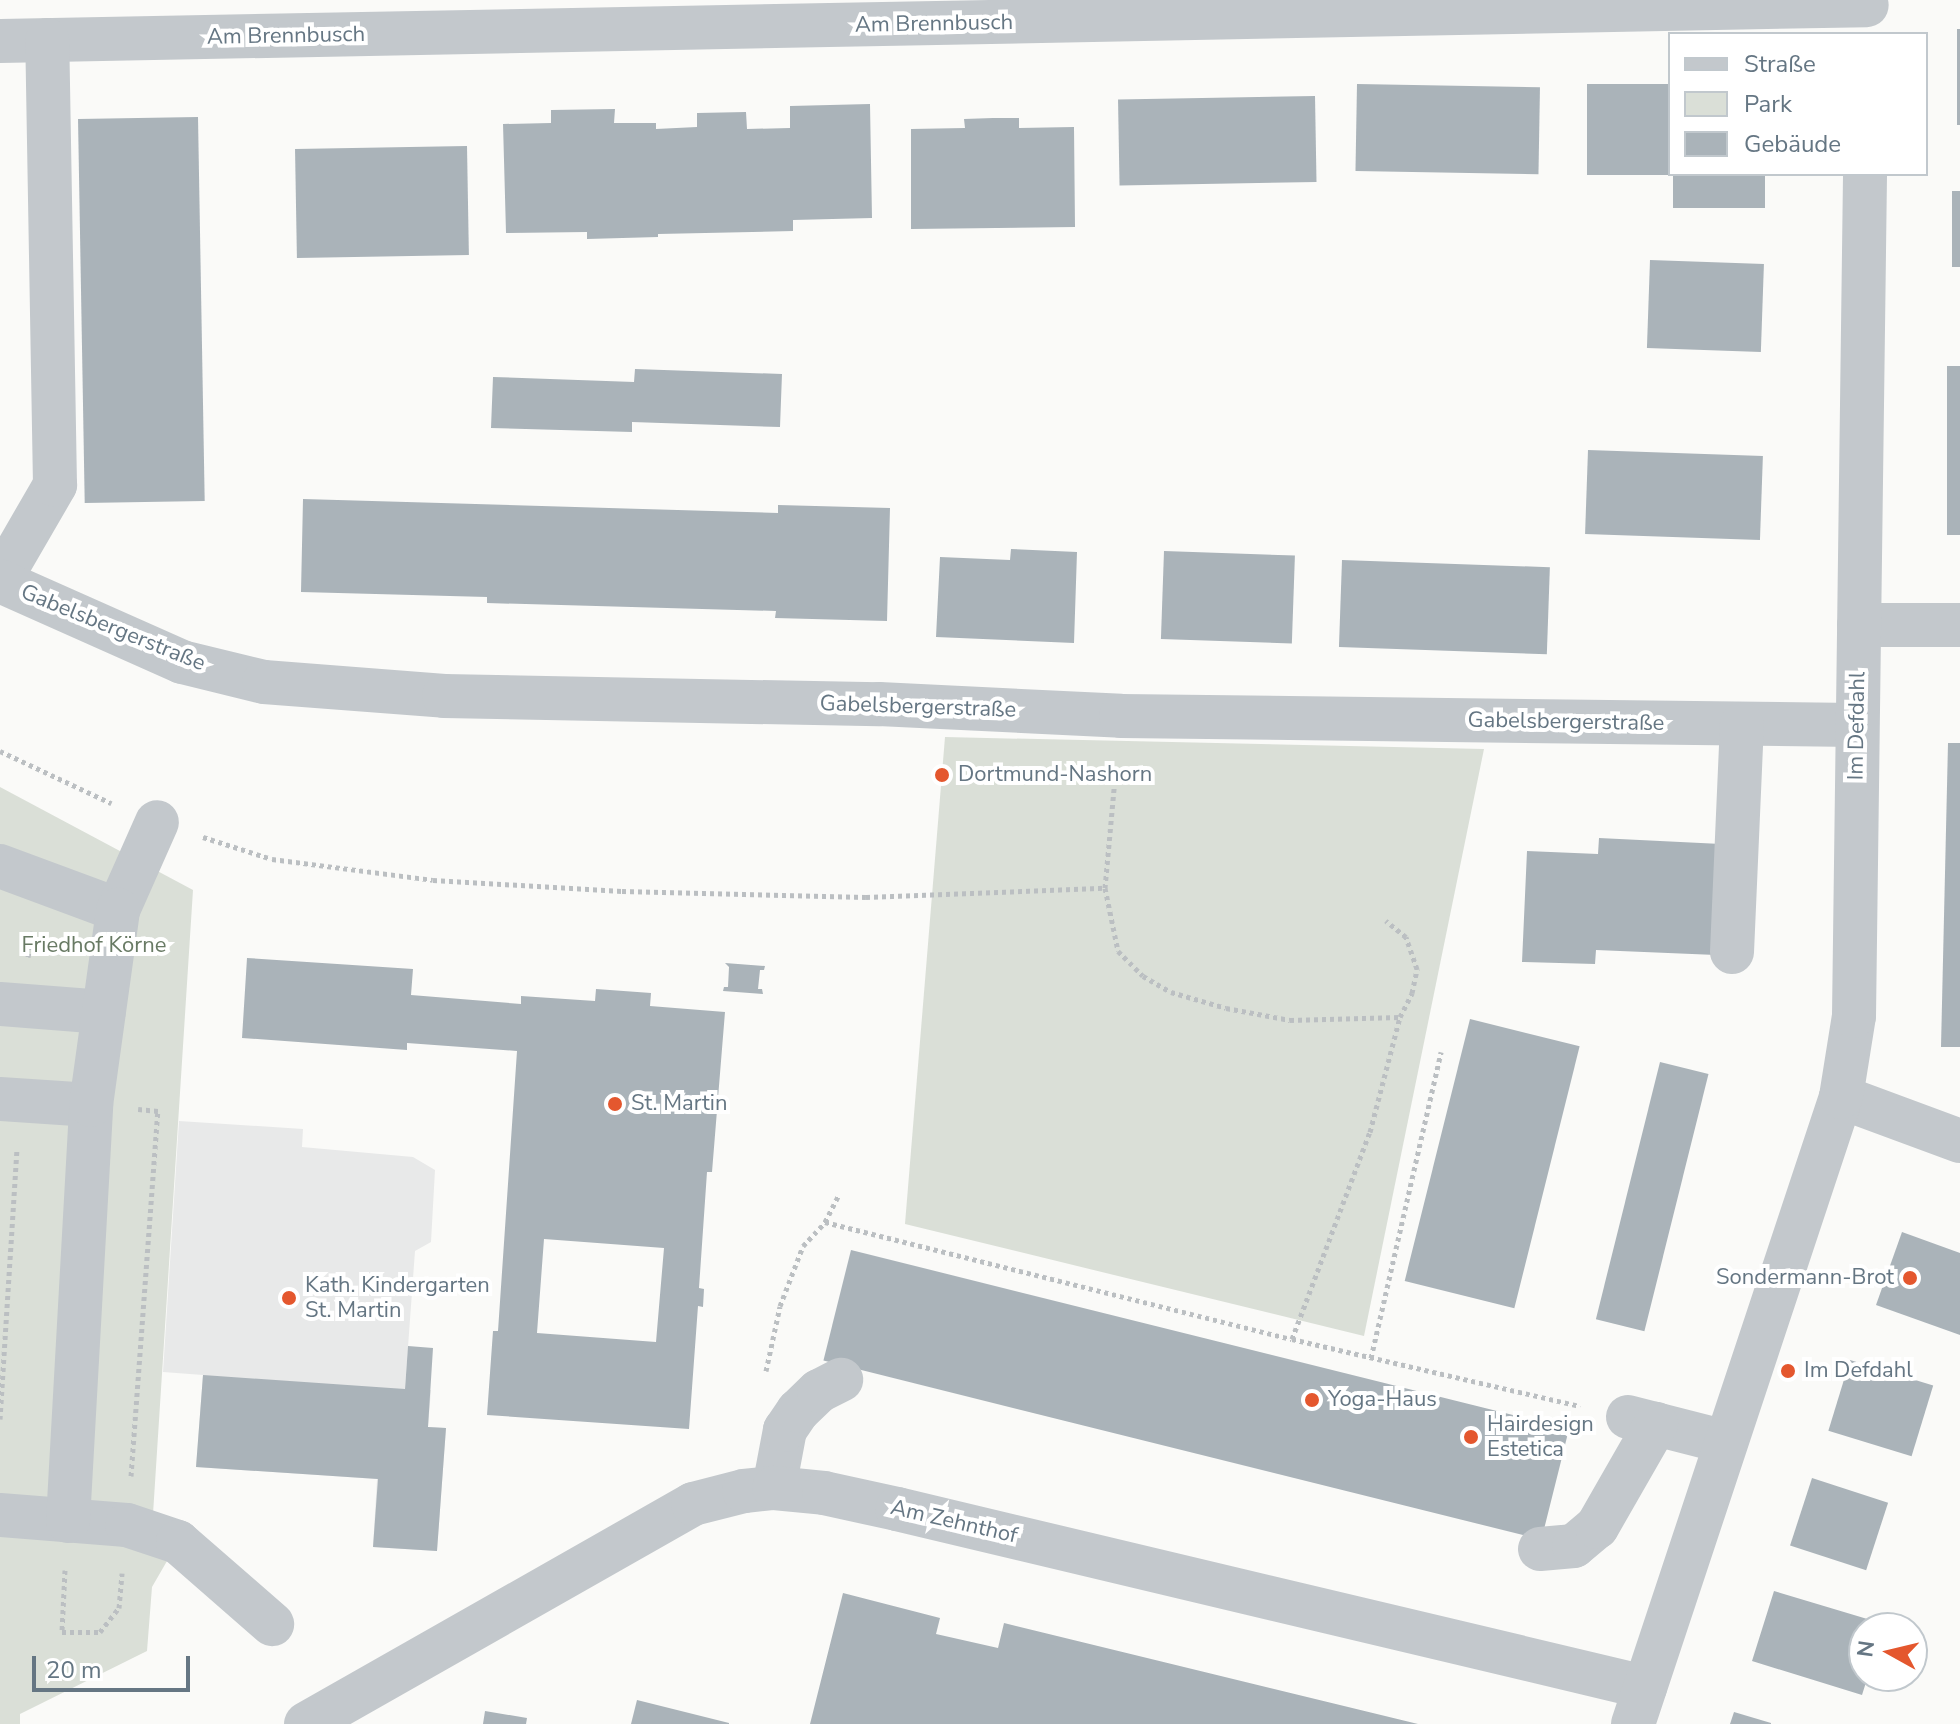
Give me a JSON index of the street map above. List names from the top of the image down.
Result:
{
  "streets": {
    "street": [
      "Am Brennbusch",
      "Gabelsbergerstraße",
      "Im Defdahl",
      "Am Zehnthof"
    ]
  },
  "crossings": [
    ["Gabelsbergerstraße", "Im Defdahl"],
    ["Im Defdahl", "Am Zehnthof"]
  ],
  "parks": ["Friedhof Körne"],
  "places": [
    "Dortmund-Nashorn",
    "St. Martin",
    "Sondermann-Brot",
    "Kath. Kindergarten St. Martin",
    "Im Defdahl",
    "Yoga-Haus",
    "Hairdesign Estetica"
  ],
  "legend": ["Straße", "Park", "Gebäude"],
  "scale_bar": "20 m",
  "north": "left"
}
